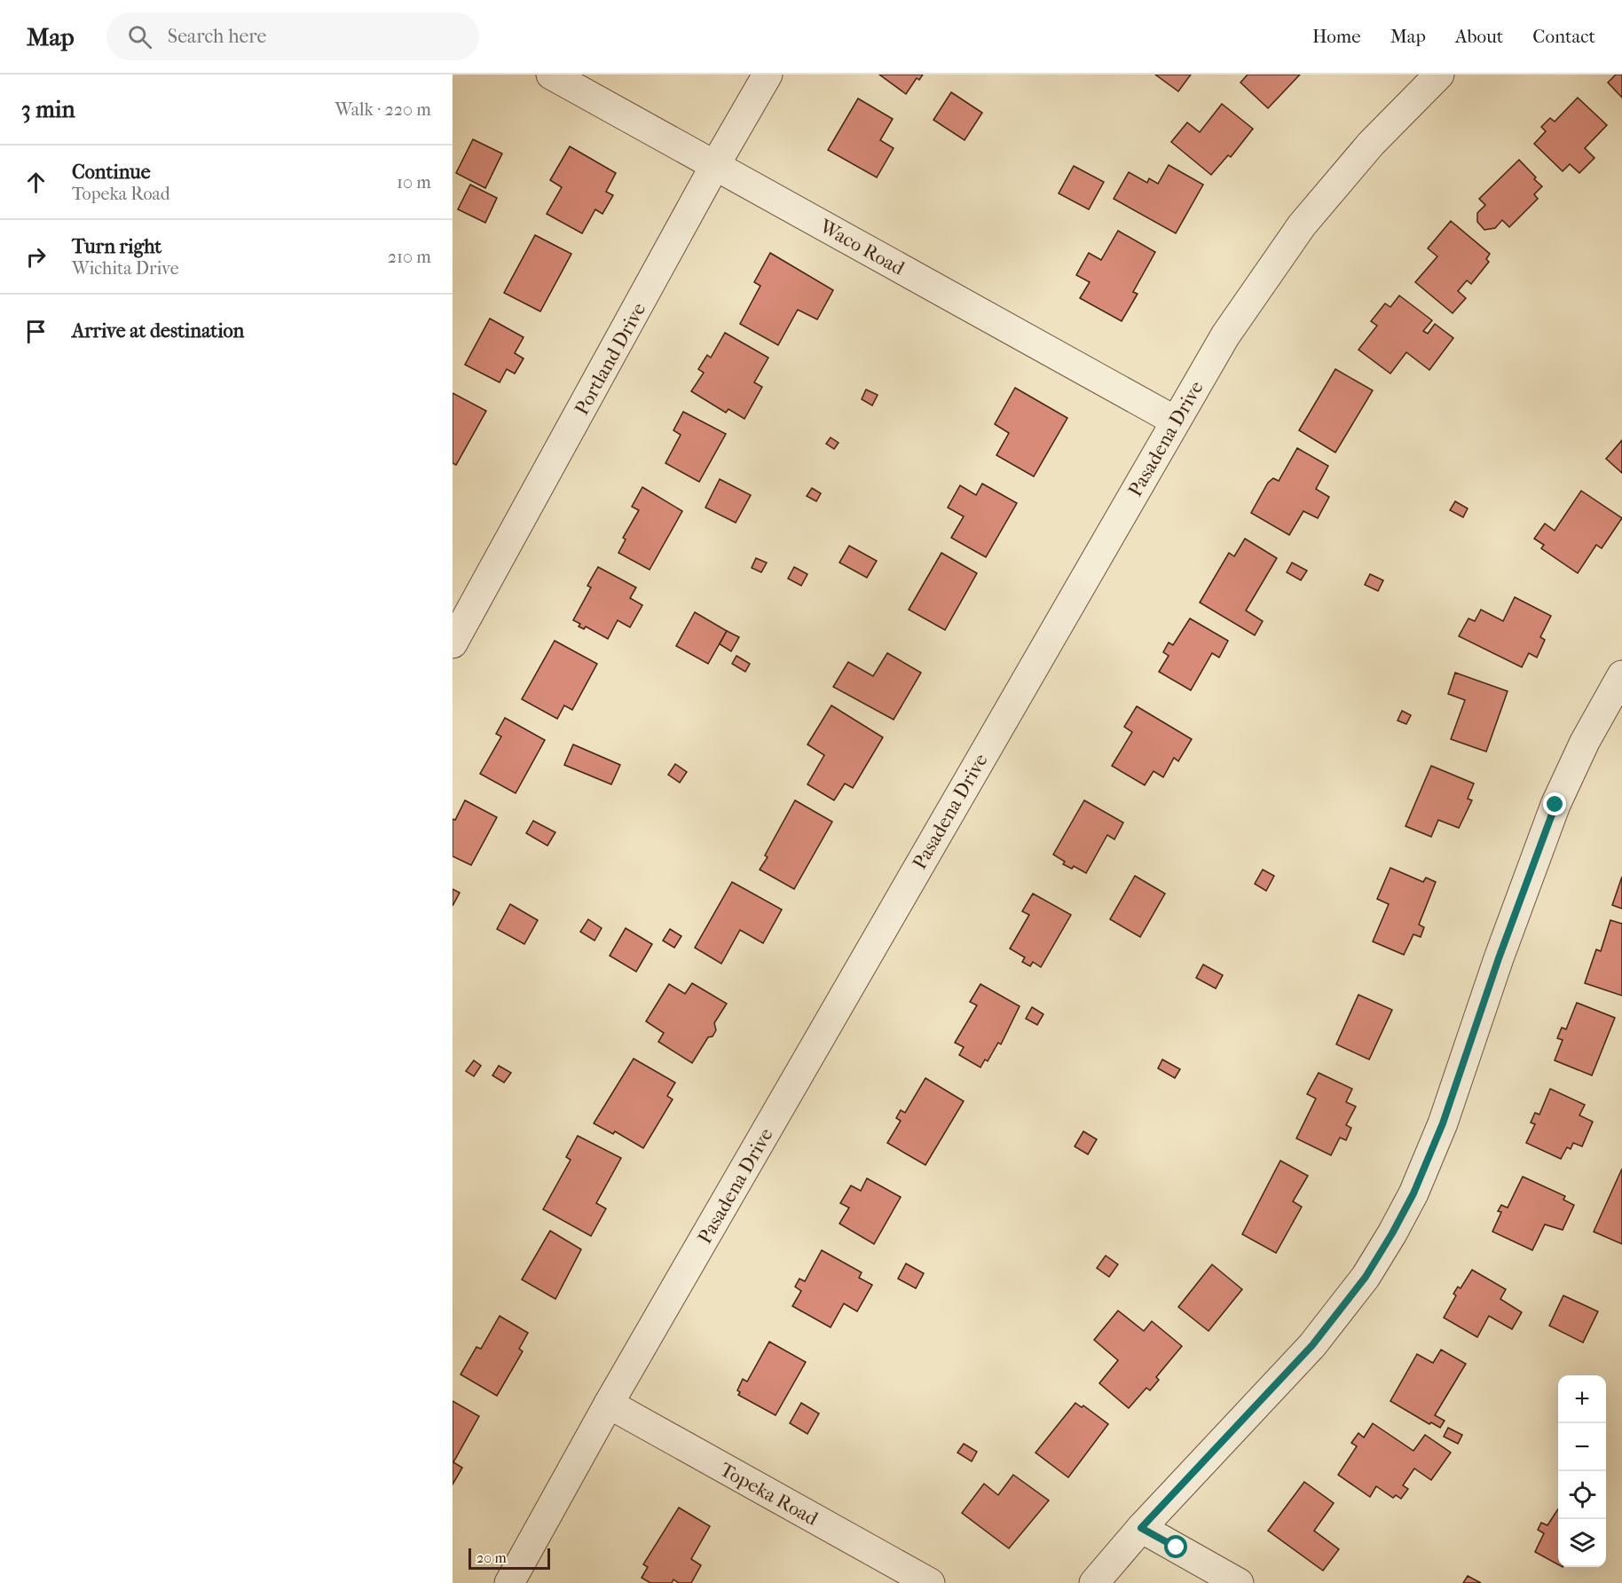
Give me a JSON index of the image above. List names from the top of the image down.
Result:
{
  "streets": {
    "street": [
      "Waco Road",
      "Portland Drive",
      "Pasadena Drive",
      "Topeka Road"
    ]
  },
  "crossings": [
    ["Waco Road", "Portland Drive"],
    ["Waco Road", "Pasadena Drive"],
    ["Pasadena Drive", "Topeka Road"]
  ],
  "scale_bar": "20 m",
  "page": {
    "header": "Map",
    "search": "Search here",
    "nav": [
      "Home",
      "Map",
      "About",
      "Contact"
    ],
    "heading": ["3 min", "Walk · 220 m"],
    "list": [
      ["Continue", "Topeka Road", "10 m"],
      ["Turn right", "Wichita Drive", "210 m"],
      "Arrive at destination"
    ],
    "map_buttons": ["+", "−"],
    "scale": "20 m"
  }
}
